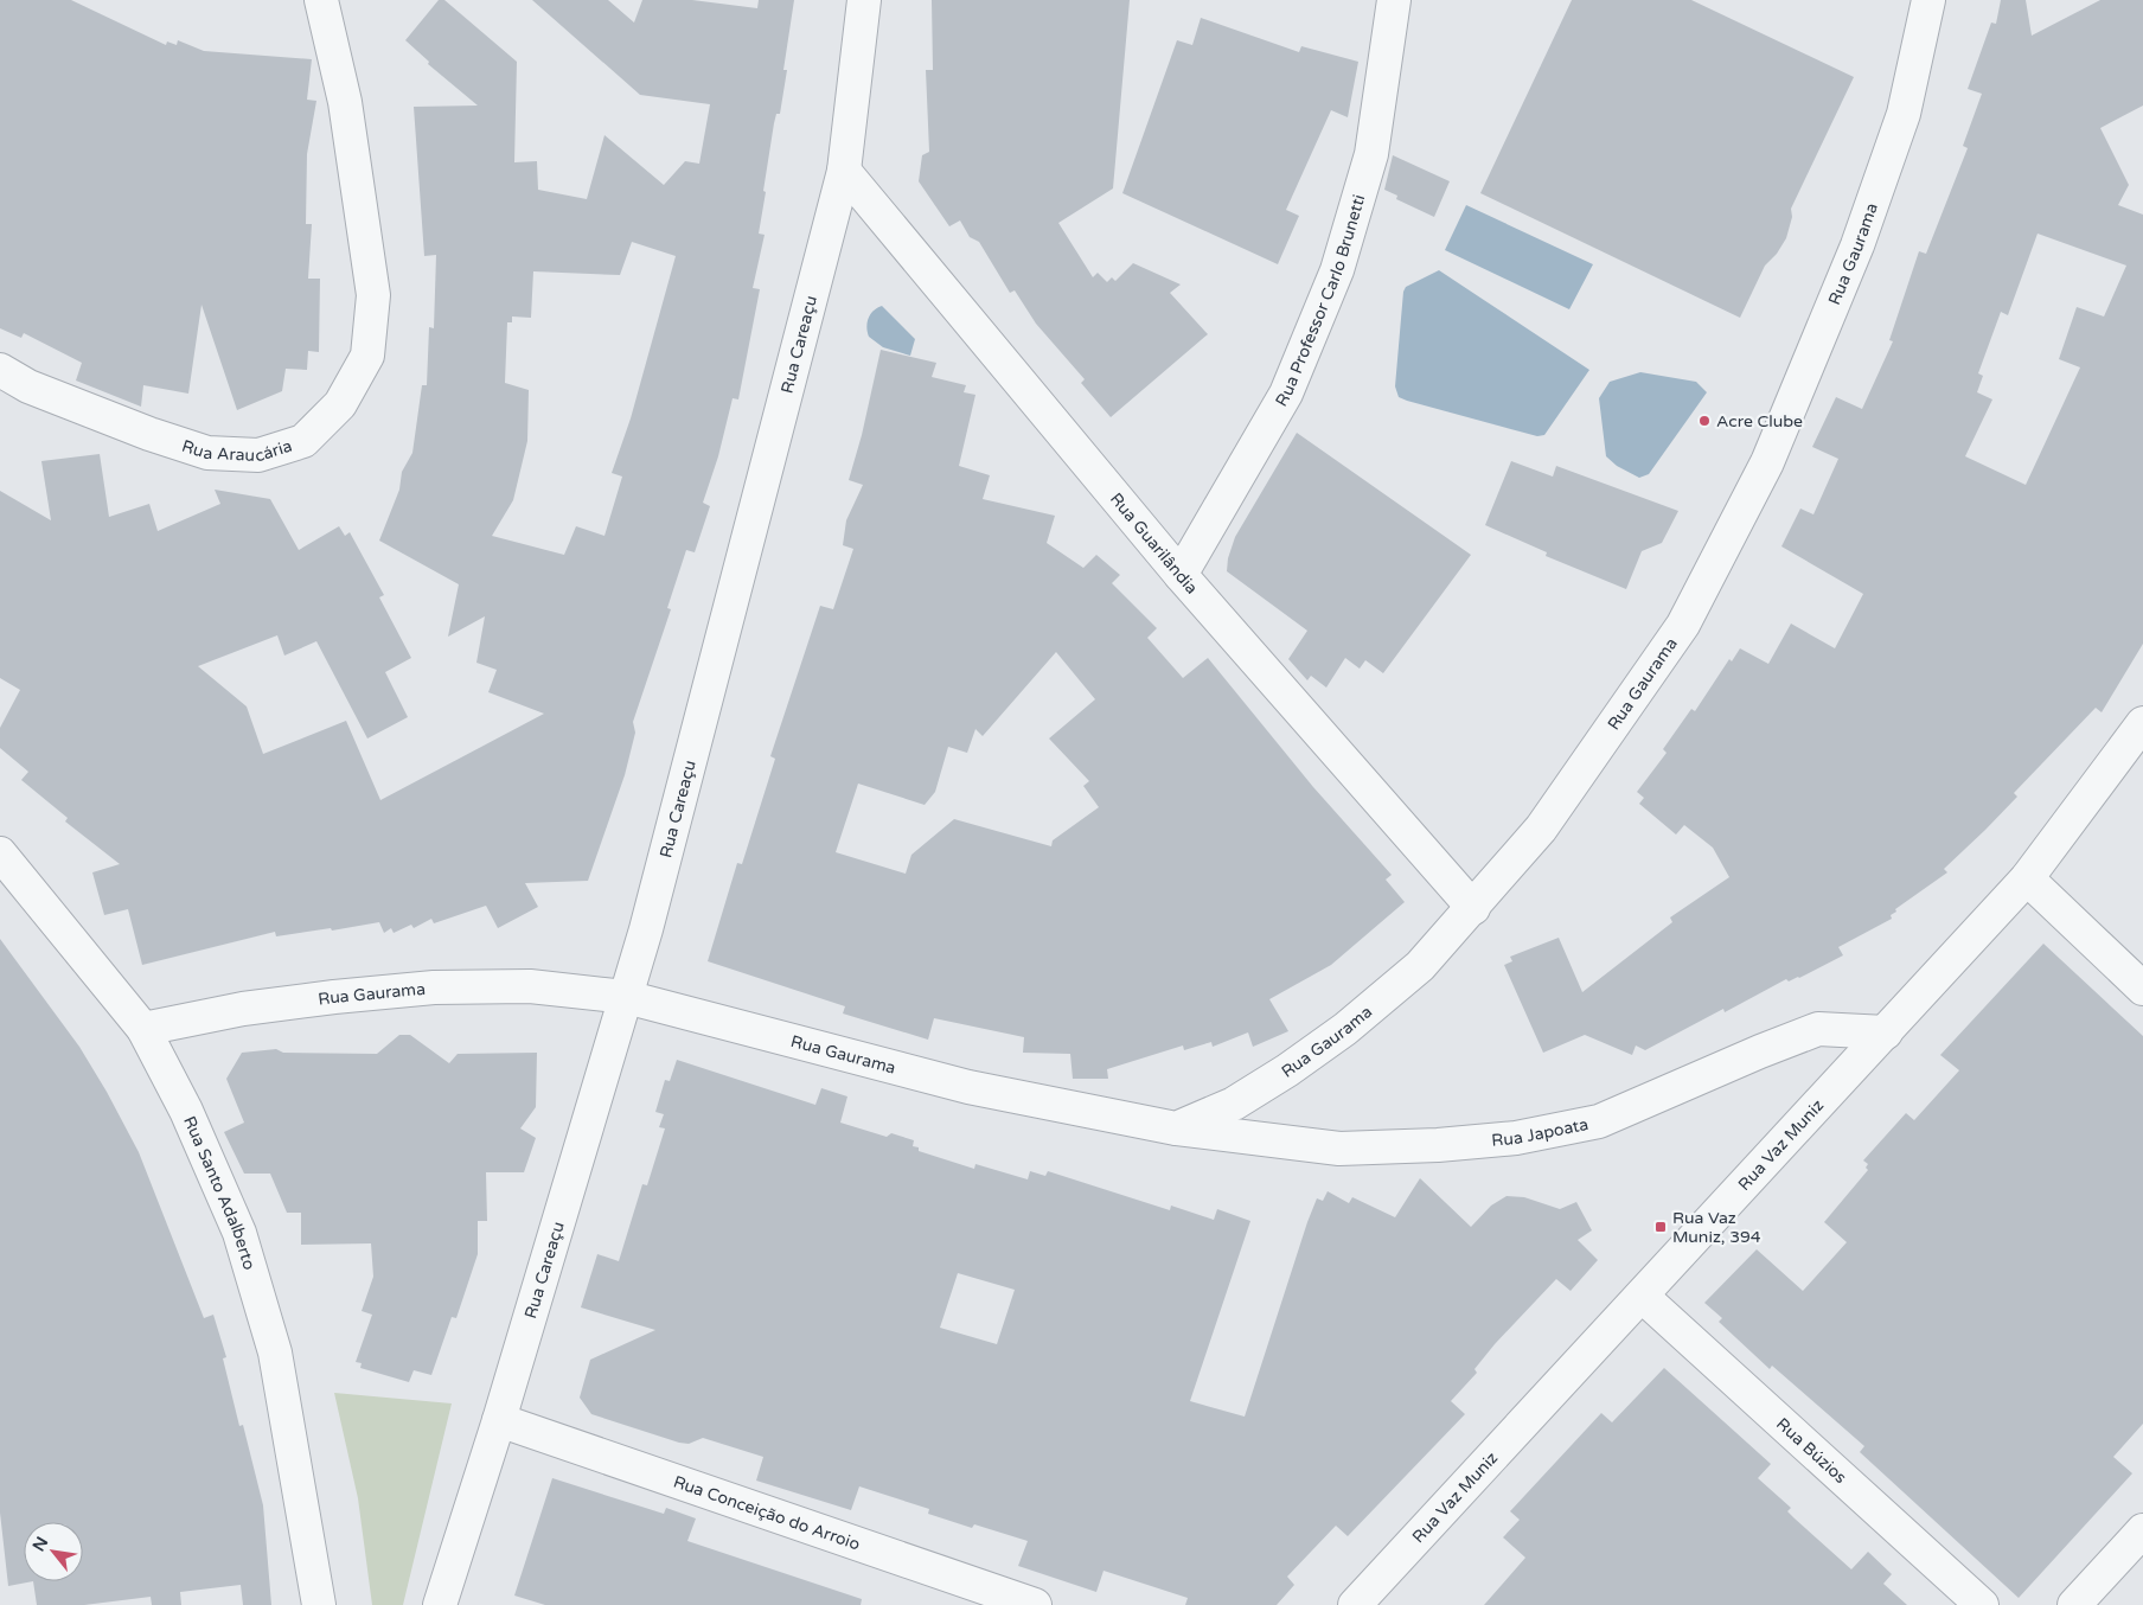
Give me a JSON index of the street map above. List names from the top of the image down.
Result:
{
  "streets": {
    "street": [
      "Rua Gaurama",
      "Rua Professor Carlo Brunetti",
      "Rua Careaçu",
      "Rua Araucária",
      "Rua Guarilândia",
      "Rua Japoata",
      "Rua Vaz Muniz",
      "Rua Santo Adalberto",
      "Rua Búzios",
      "Rua Conceição do Arroio"
    ]
  },
  "crossings": [
    ["Rua Gaurama", "Rua Careaçu"],
    ["Rua Gaurama", "Rua Guarilândia"],
    ["Rua Gaurama", "Rua Japoata"],
    ["Rua Gaurama", "Rua Santo Adalberto"],
    ["Rua Professor Carlo Brunetti", "Rua Guarilândia"],
    ["Rua Careaçu", "Rua Guarilândia"],
    ["Rua Careaçu", "Rua Conceição do Arroio"],
    ["Rua Japoata", "Rua Vaz Muniz"],
    ["Rua Vaz Muniz", "Rua Búzios"]
  ],
  "places": {
    "other": ["Acre Clube"],
    "transit": ["Rua Vaz Muniz, 394"]
  },
  "north": "top left"
}
